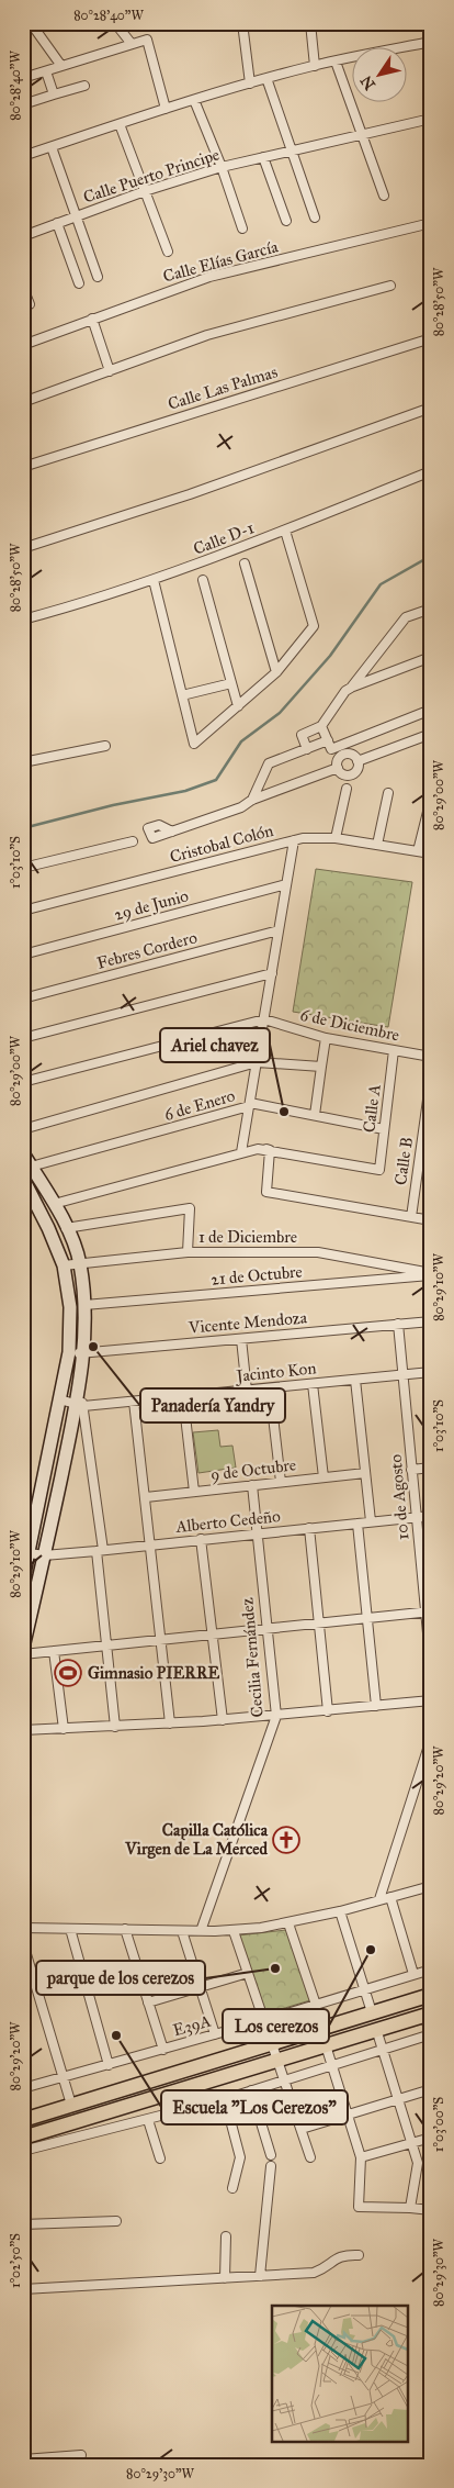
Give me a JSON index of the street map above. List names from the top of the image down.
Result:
{
  "streets": {
    "street": [
      "Calle Puerto Principe",
      "Calle Elías García",
      "Calle Las Palmas",
      "Calle D-1",
      "Cristobal Colón",
      "29 de Junio",
      "Febres Cordero",
      "6 de Diciembre",
      "6 de Enero",
      "Calle A",
      "Calle B",
      "1 de Diciembre",
      "21 de Octubre",
      "Vicente Mendoza",
      "Jacinto Kon",
      "9 de Octubre",
      "10 de Agosto",
      "Alberto Cedeño",
      "Cecilia Fernández",
      "E39A"
    ]
  },
  "crossings": [
    ["6 de Diciembre", "Calle A"],
    ["6 de Enero", "Calle A"],
    ["1 de Diciembre", "21 de Octubre"],
    ["Vicente Mendoza", "10 de Agosto"],
    ["Jacinto Kon", "10 de Agosto"],
    ["9 de Octubre", "Cecilia Fernández"],
    ["10 de Agosto", "Alberto Cedeño"],
    ["Alberto Cedeño", "Cecilia Fernández"]
  ],
  "places": {
    "other": [
      "Ariel chavez",
      "Panadería Yandry",
      "Los cerezos",
      "parque de los cerezos",
      "Escuela \"Los Cerezos\""
    ],
    "sports": ["Gimnasio PIERRE"],
    "church": ["Capilla Católica Virgen de La Merced"]
  },
  "north": "bottom left",
  "coordinates": [
    "80°28'40\"W",
    "80°28'50\"W",
    "80°29'00\"W",
    "1°03'10\"S",
    "80°29'10\"W",
    "80°29'20\"W",
    "1°03'00\"S",
    "1°02'50\"S",
    "80°29'30\"W"
  ]
}
